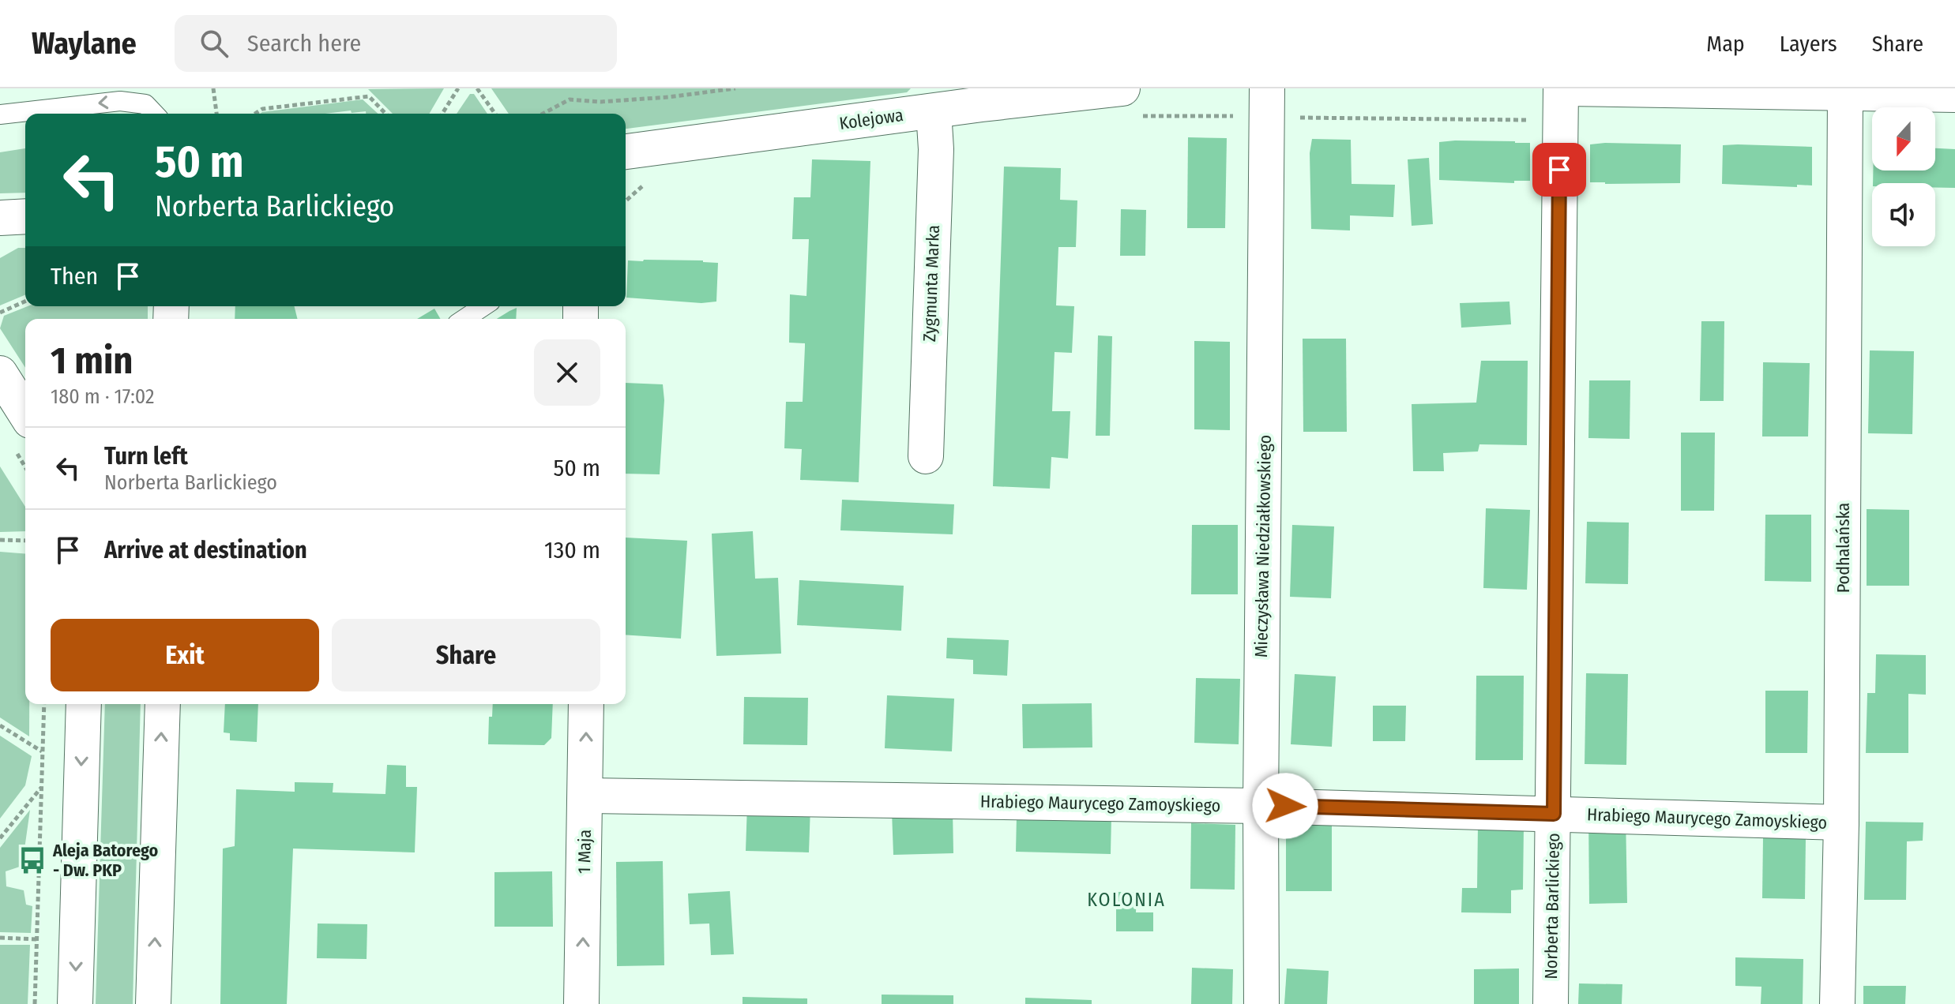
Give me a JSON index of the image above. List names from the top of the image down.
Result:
{
  "streets": {
    "street": [
      "Kolejowa",
      "Zygmunta Marka",
      "Mieczysława Niedziałkowskiego",
      "Podhalańska",
      "Hrabiego Maurycego Zamoyskiego",
      "1 Maja",
      "Norberta Barlickiego"
    ]
  },
  "crossings": [
    ["Kolejowa", "Zygmunta Marka"],
    ["Mieczysława Niedziałkowskiego", "Hrabiego Maurycego Zamoyskiego"],
    ["Podhalańska", "Hrabiego Maurycego Zamoyskiego"],
    ["Hrabiego Maurycego Zamoyskiego", "1 Maja"],
    ["Hrabiego Maurycego Zamoyskiego", "Norberta Barlickiego"]
  ],
  "one_way": ["1 Maja"],
  "districts": ["KOLONIA"],
  "places": {
    "bus stop": ["Aleja Batorego - Dw. PKP"]
  },
  "north": "bottom",
  "page": {
    "header": "Waylane",
    "search": "Search here",
    "nav": ["Map", "Layers", "Share"],
    "turn": ["50 m", "Norberta Barlickiego"],
    "then": "Then",
    "heading": ["1 min", "180 m · 17:02"],
    "list": [
      {
        "name": "Turn left",
        "note": "Norberta Barlickiego",
        "value": "50 m"
      },
      {
        "name": "Arrive at destination",
        "value": "130 m"
      }
    ],
    "buttons": ["Exit", "Share"]
  }
}
